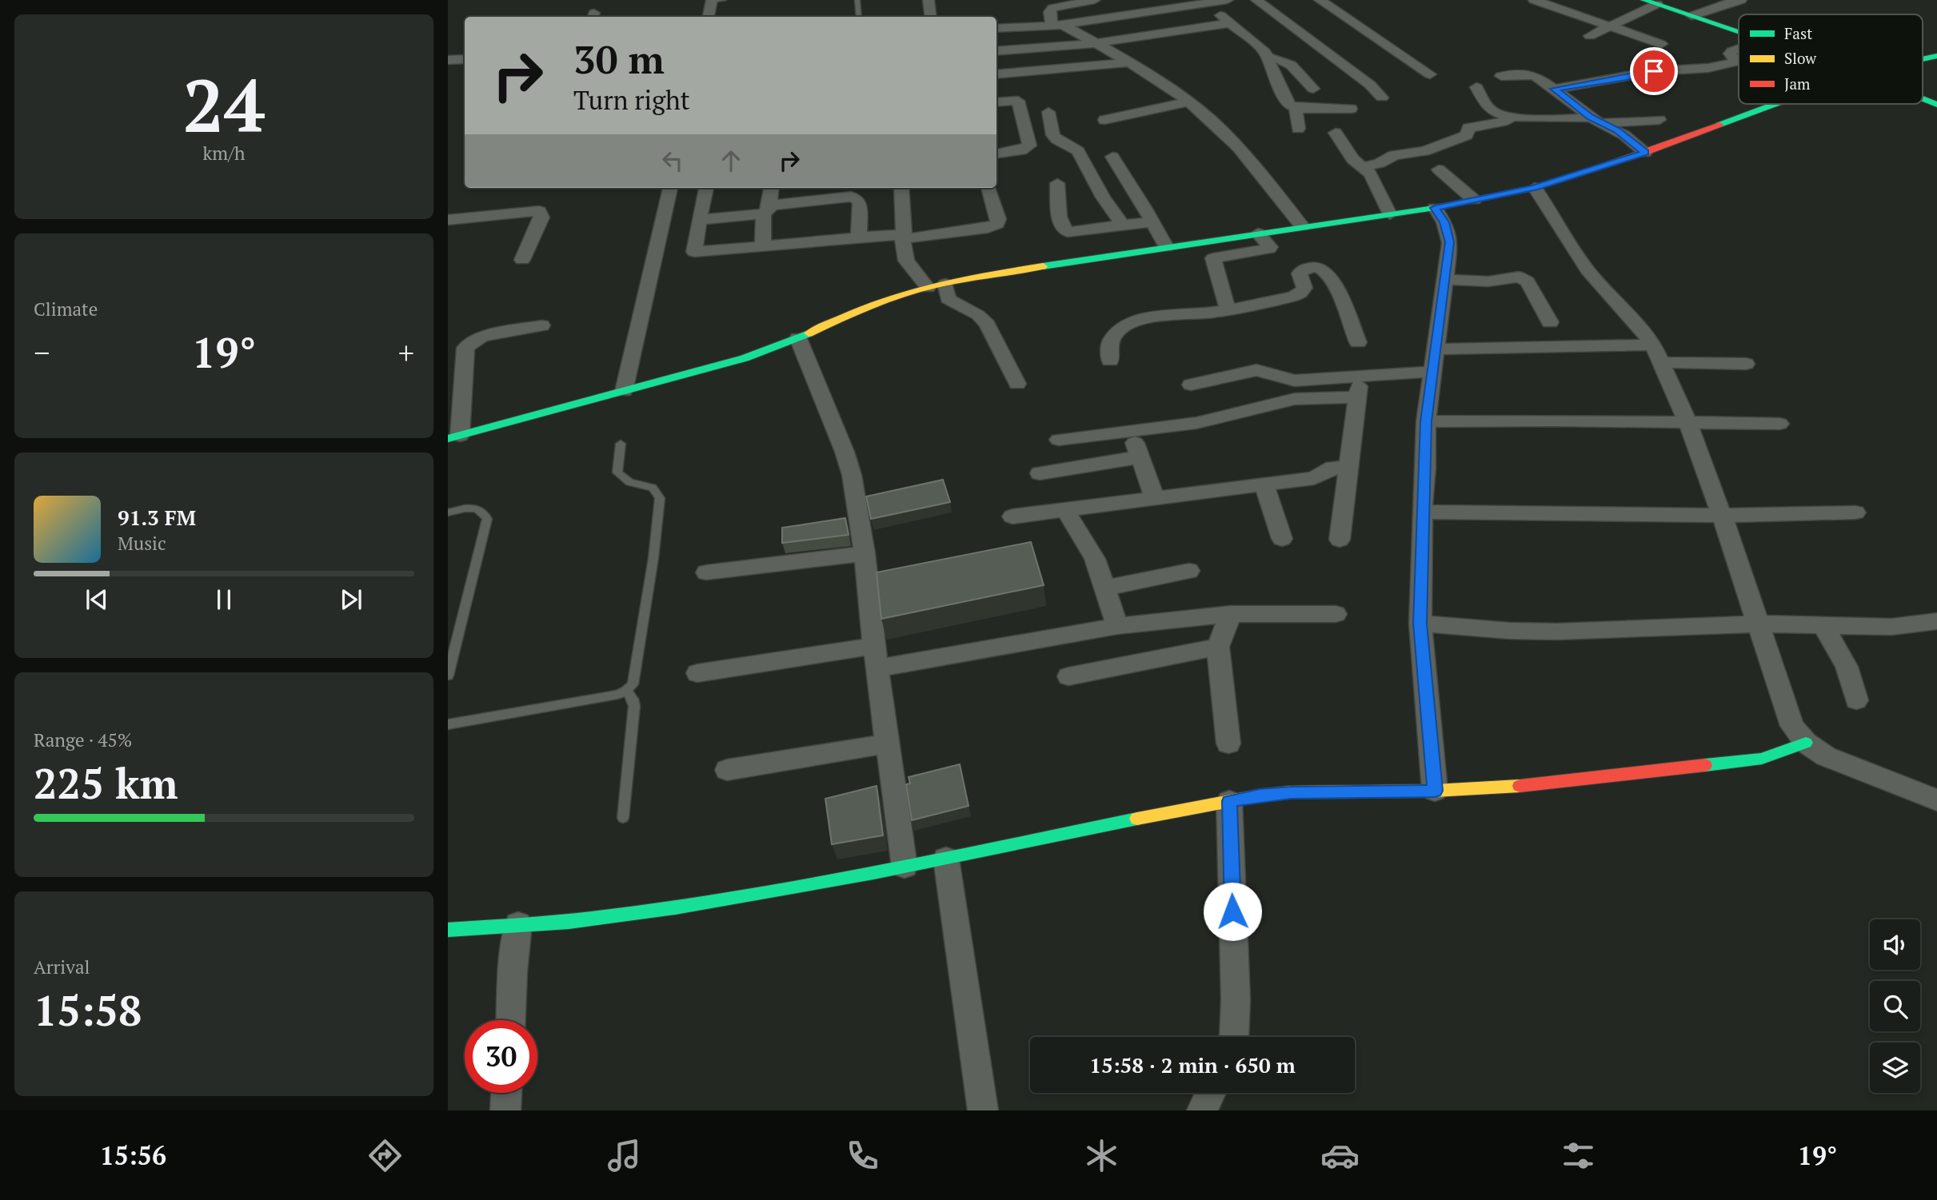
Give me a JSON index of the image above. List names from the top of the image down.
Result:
{
  "legend": ["Fast", "Slow", "Jam"],
  "page": {
    "tile": [
      ["24", "km/h"],
      "Climate",
      ["Range · 45%", "225 km"],
      ["Arrival", "15:58"]
    ],
    "turn": ["30 m", "Turn right"],
    "heat": ["−", "19°", "+"],
    "song": ["91.3 FM", "Music"],
    "limit": "30",
    "trip": "15:58 · 2 min · 650 m",
    "tabs": ["15:56", "19°"]
  }
}
